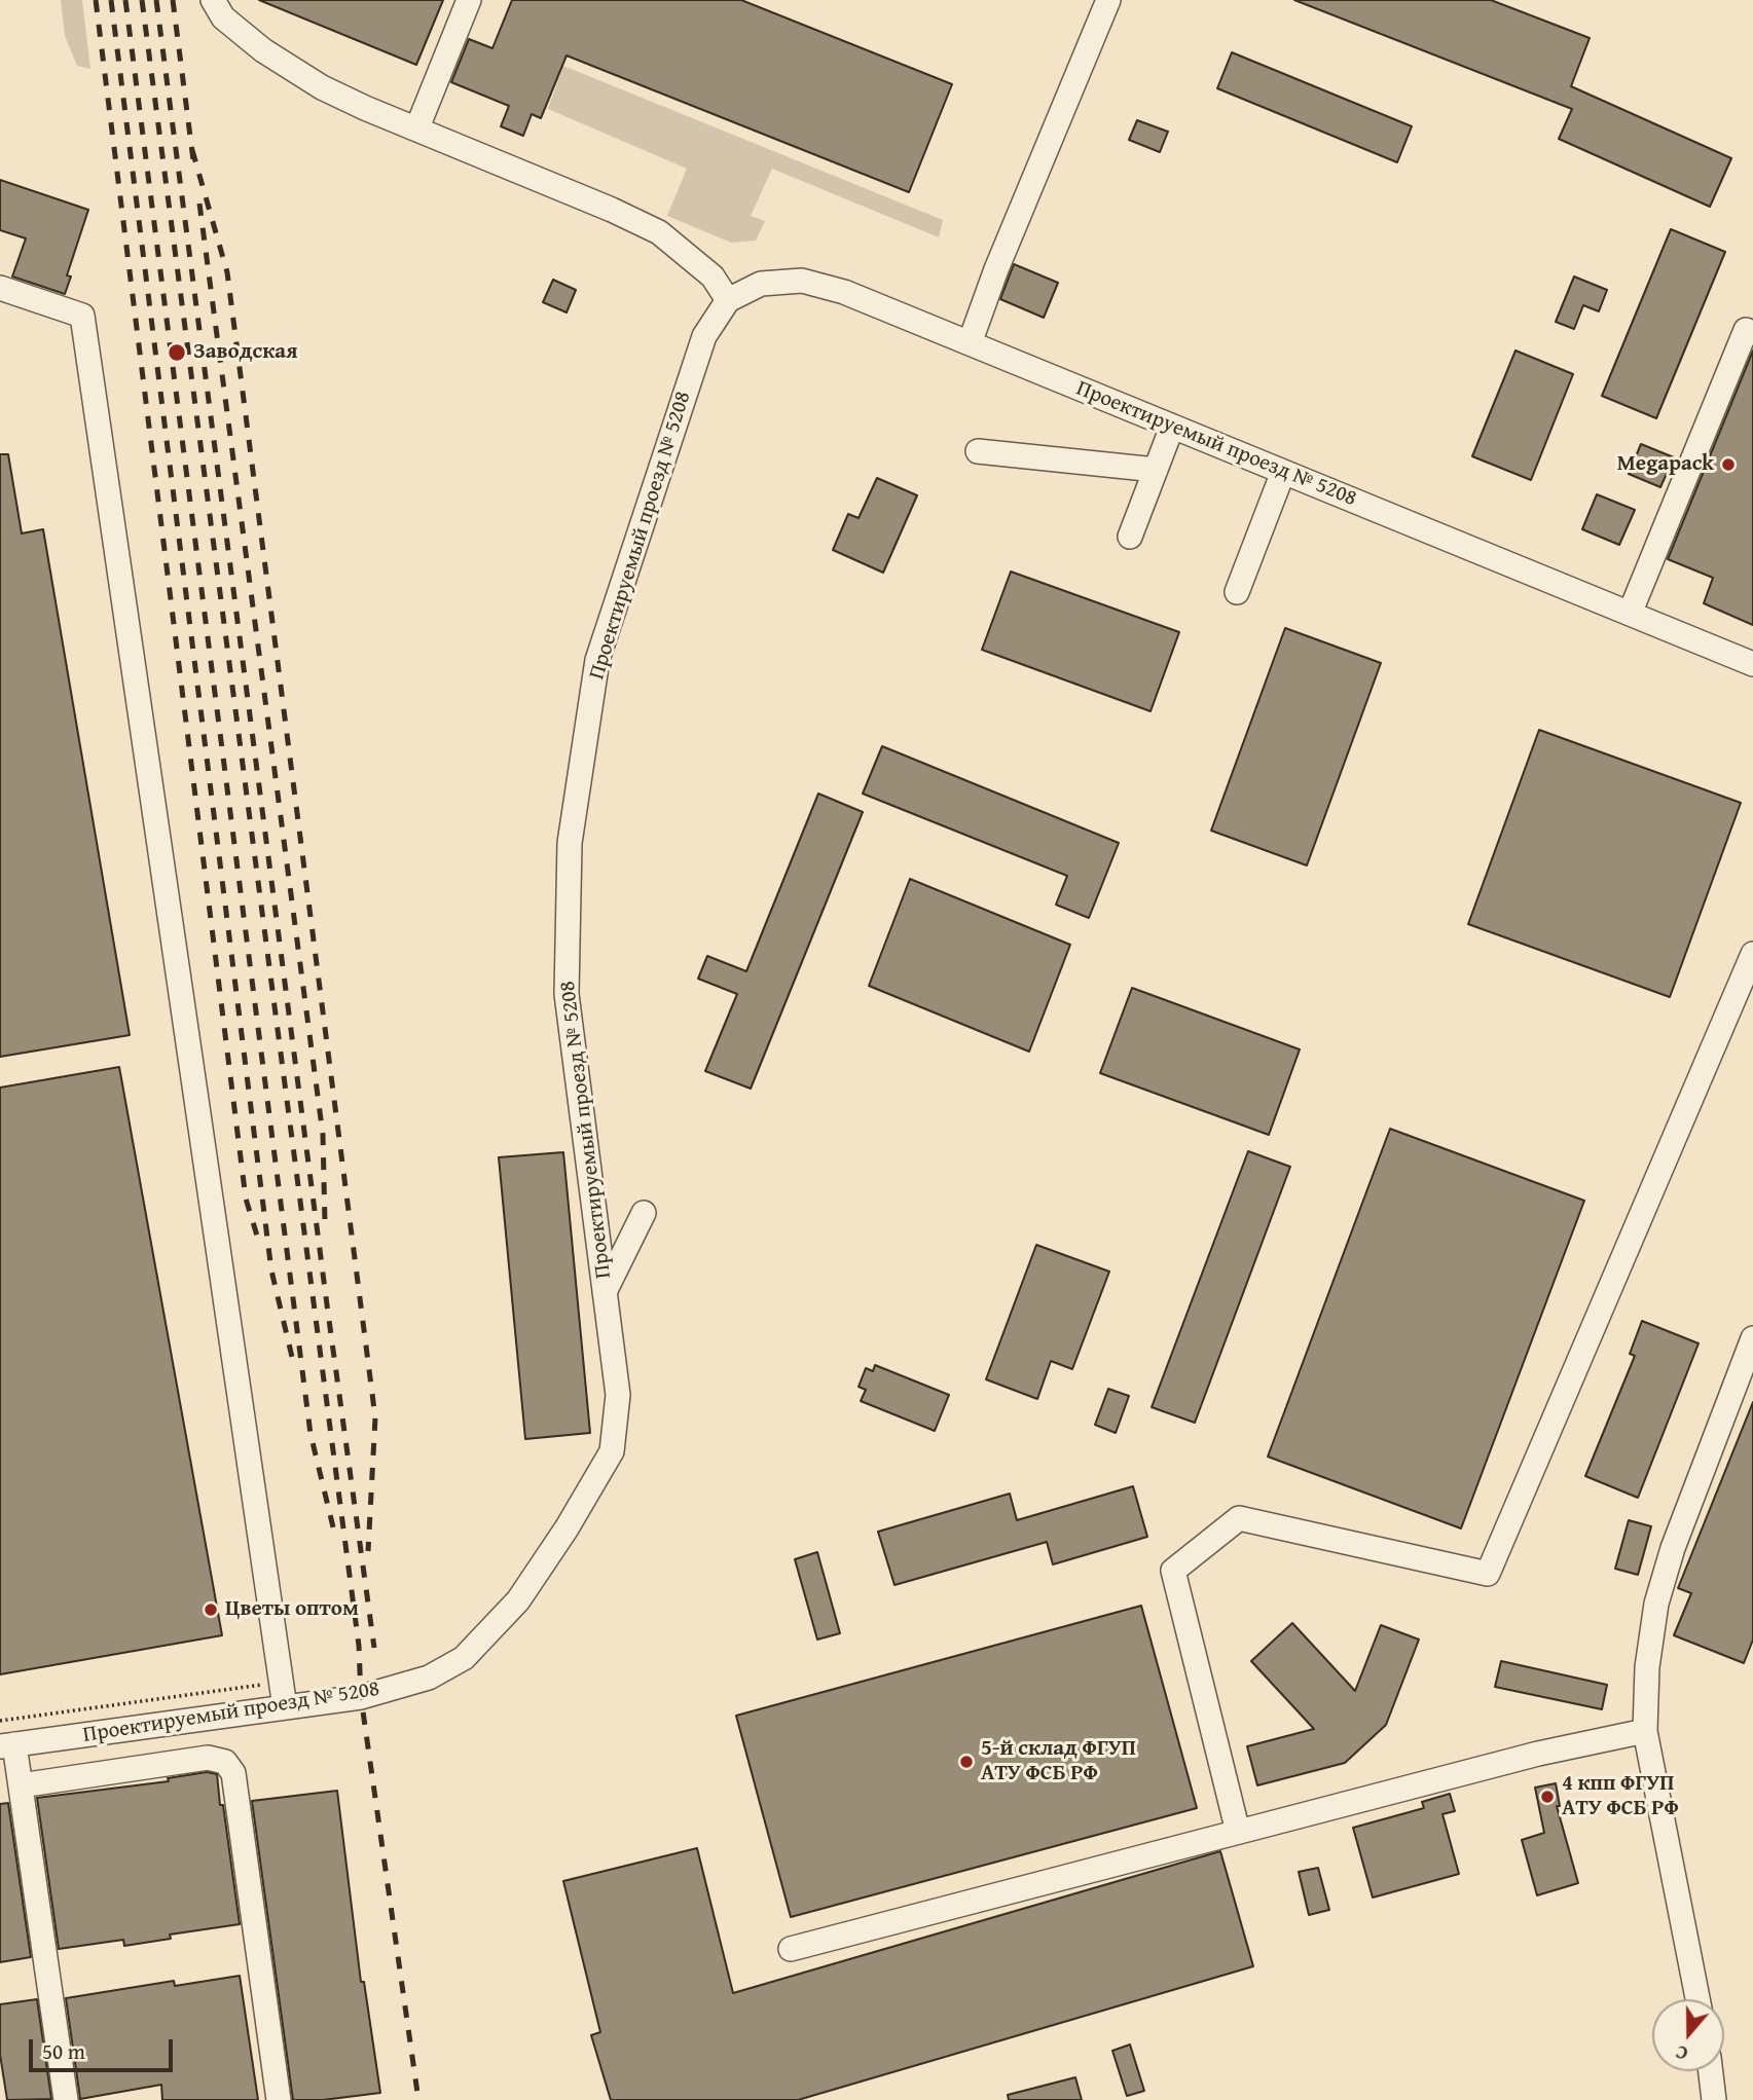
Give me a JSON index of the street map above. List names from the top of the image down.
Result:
{
  "streets": {
    "street": ["Проектируемый проезд № 5208"]
  },
  "places": [
    "Заводская",
    "Megapack",
    "Цветы оптом",
    "5-й склад ФГУП АТУ ФСБ РФ",
    "4 кпп ФГУП АТУ ФСБ РФ"
  ],
  "scale_bar": "50 m",
  "north": "bottom"
}
